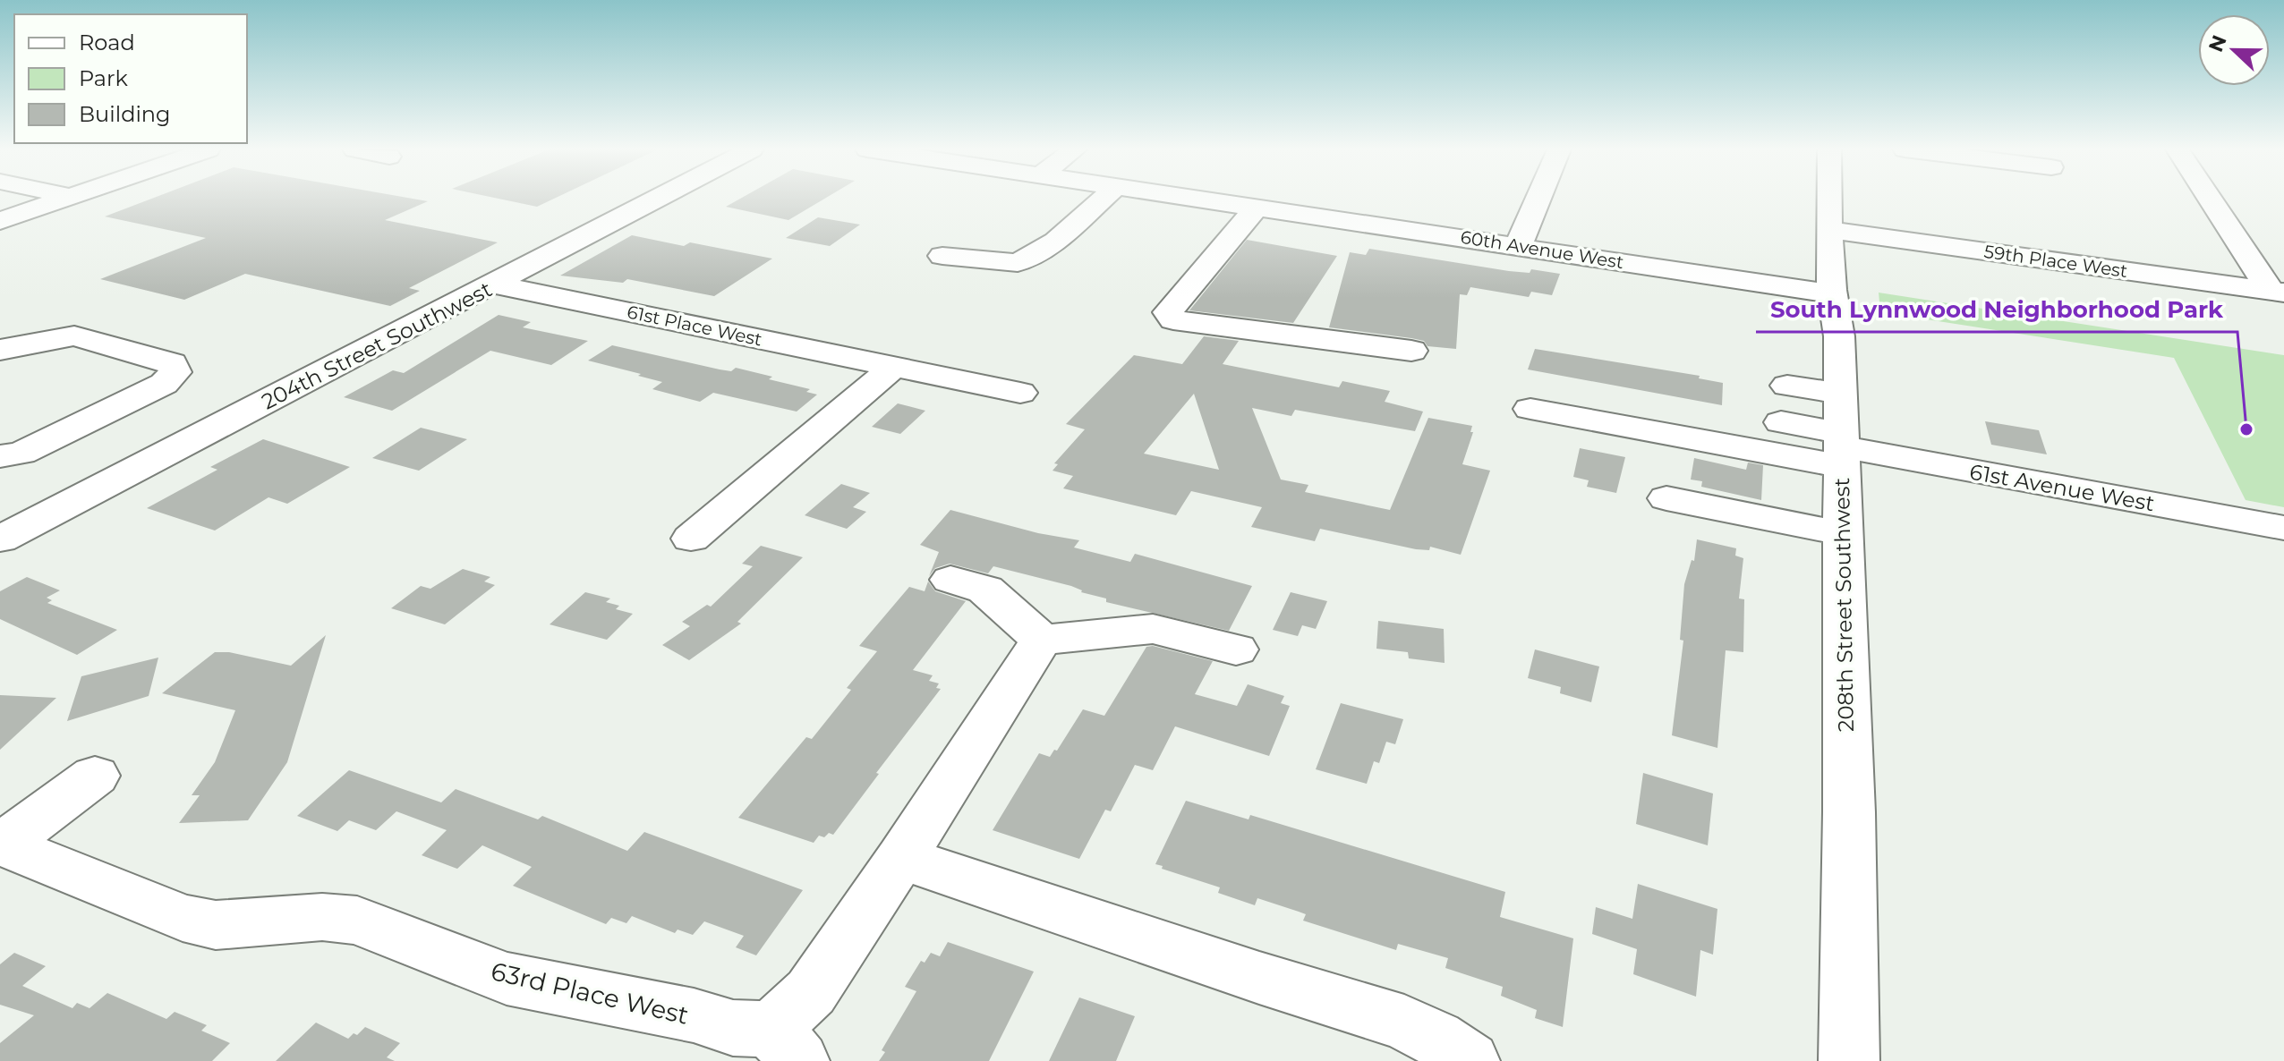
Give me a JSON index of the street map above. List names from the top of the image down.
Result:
{
  "streets": {
    "street": [
      "60th Avenue West",
      "59th Place West",
      "61st Place West",
      "204th Street Southwest",
      "61st Avenue West",
      "208th Street Southwest",
      "63rd Place West"
    ]
  },
  "crossings": [
    ["60th Avenue West", "208th Street Southwest"],
    ["59th Place West", "208th Street Southwest"],
    ["61st Place West", "204th Street Southwest"],
    ["61st Avenue West", "208th Street Southwest"]
  ],
  "places": ["South Lynnwood Neighborhood Park"],
  "legend": ["Road", "Park", "Building"],
  "north": "left"
}
